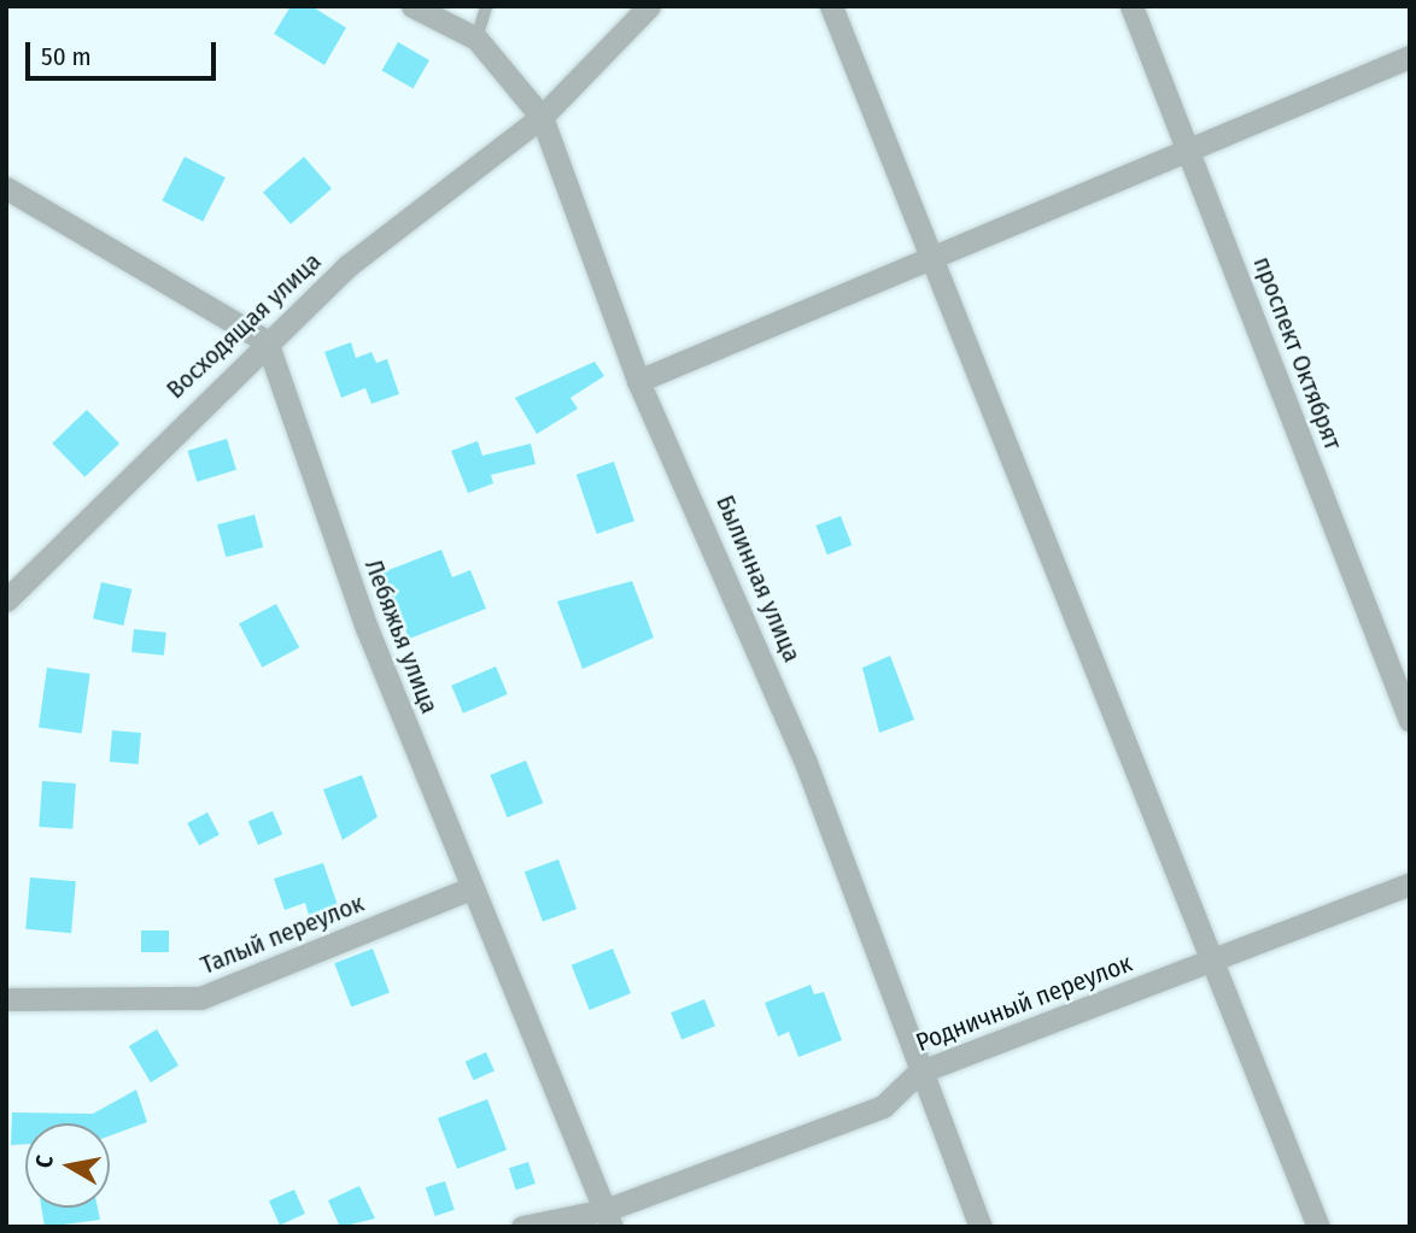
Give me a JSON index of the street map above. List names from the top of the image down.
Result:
{
  "streets": {
    "street": [
      "Восходящая улица",
      "проспект Октябрят",
      "Былинная улица",
      "Лебяжья улица",
      "Талый переулок",
      "Родничный переулок"
    ]
  },
  "crossings": [
    ["Восходящая улица", "Былинная улица"],
    ["Восходящая улица", "Лебяжья улица"],
    ["Былинная улица", "Родничный переулок"],
    ["Лебяжья улица", "Талый переулок"],
    ["Лебяжья улица", "Родничный переулок"]
  ],
  "scale_bar": "50 m",
  "north": "left"
}
